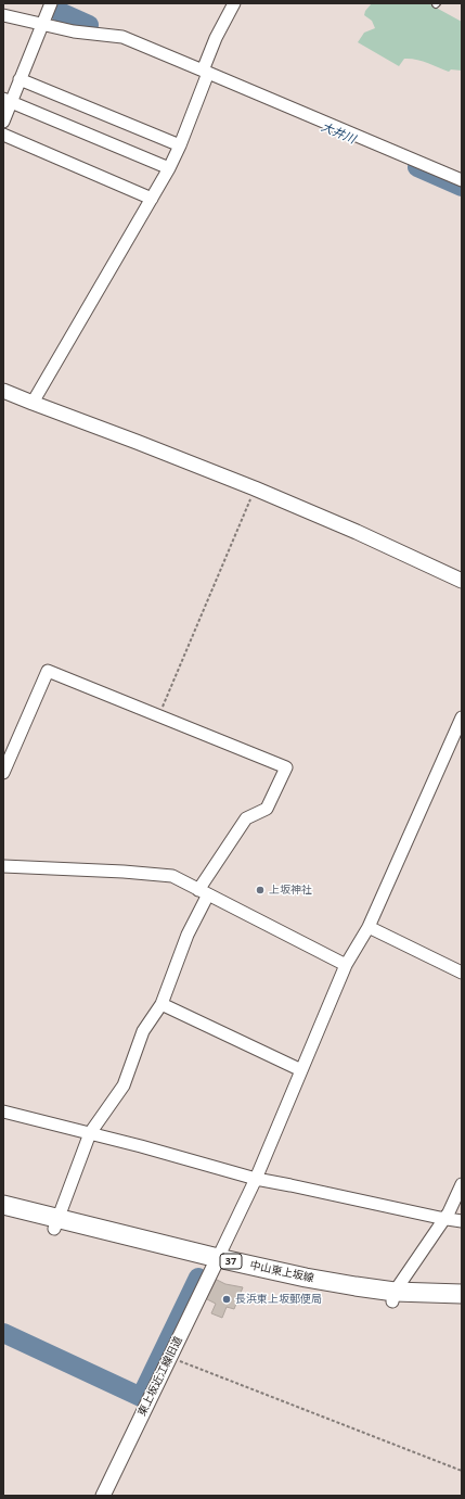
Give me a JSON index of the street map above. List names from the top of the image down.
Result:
{
  "streets": {
    "main road": ["37", "中山東上坂線"],
    "street": ["東上坂近江線旧道"]
  },
  "crossings": [
    ["中山東上坂線", "東上坂近江線旧道"]
  ],
  "water": ["大井川"],
  "places": ["上坂神社", "長浜東上坂郵便局"]
}
